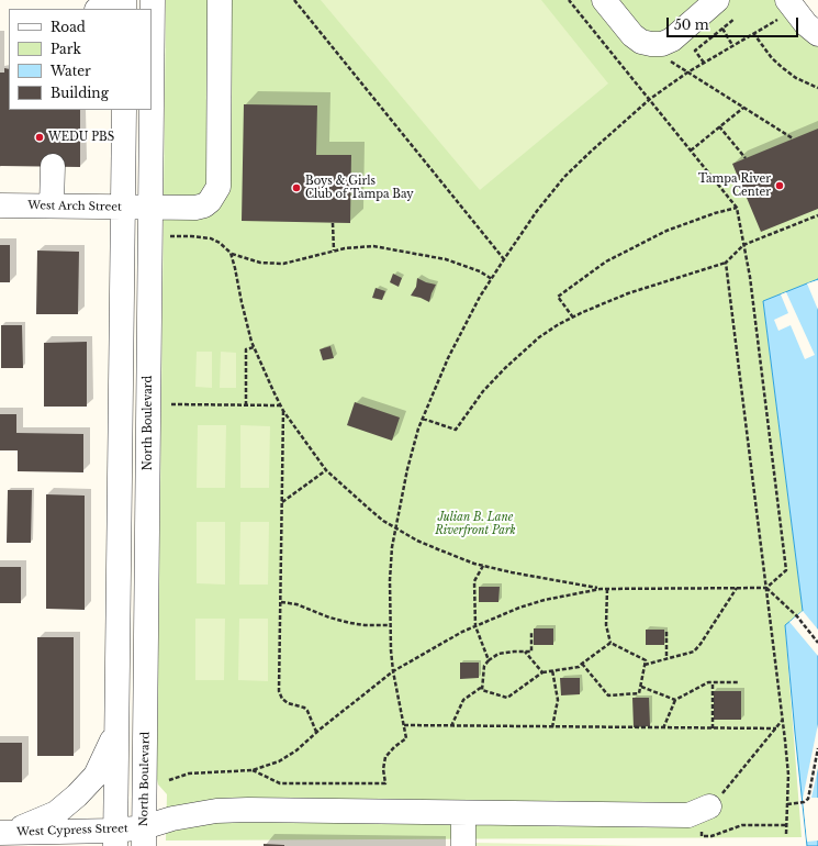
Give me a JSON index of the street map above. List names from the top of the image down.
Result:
{
  "streets": {
    "street": ["West Arch Street", "North Boulevard", "West Cypress Street"]
  },
  "crossings": [
    ["West Arch Street", "North Boulevard"],
    ["North Boulevard", "West Cypress Street"]
  ],
  "parks": ["Julian B. Lane Riverfront Park"],
  "places": ["WEDU PBS", "Tampa River Center", "Boys & Girls Club of Tampa Bay"],
  "legend": [
    "Road",
    "Park",
    "Water",
    "Building"
  ],
  "scale_bar": "50 m"
}
